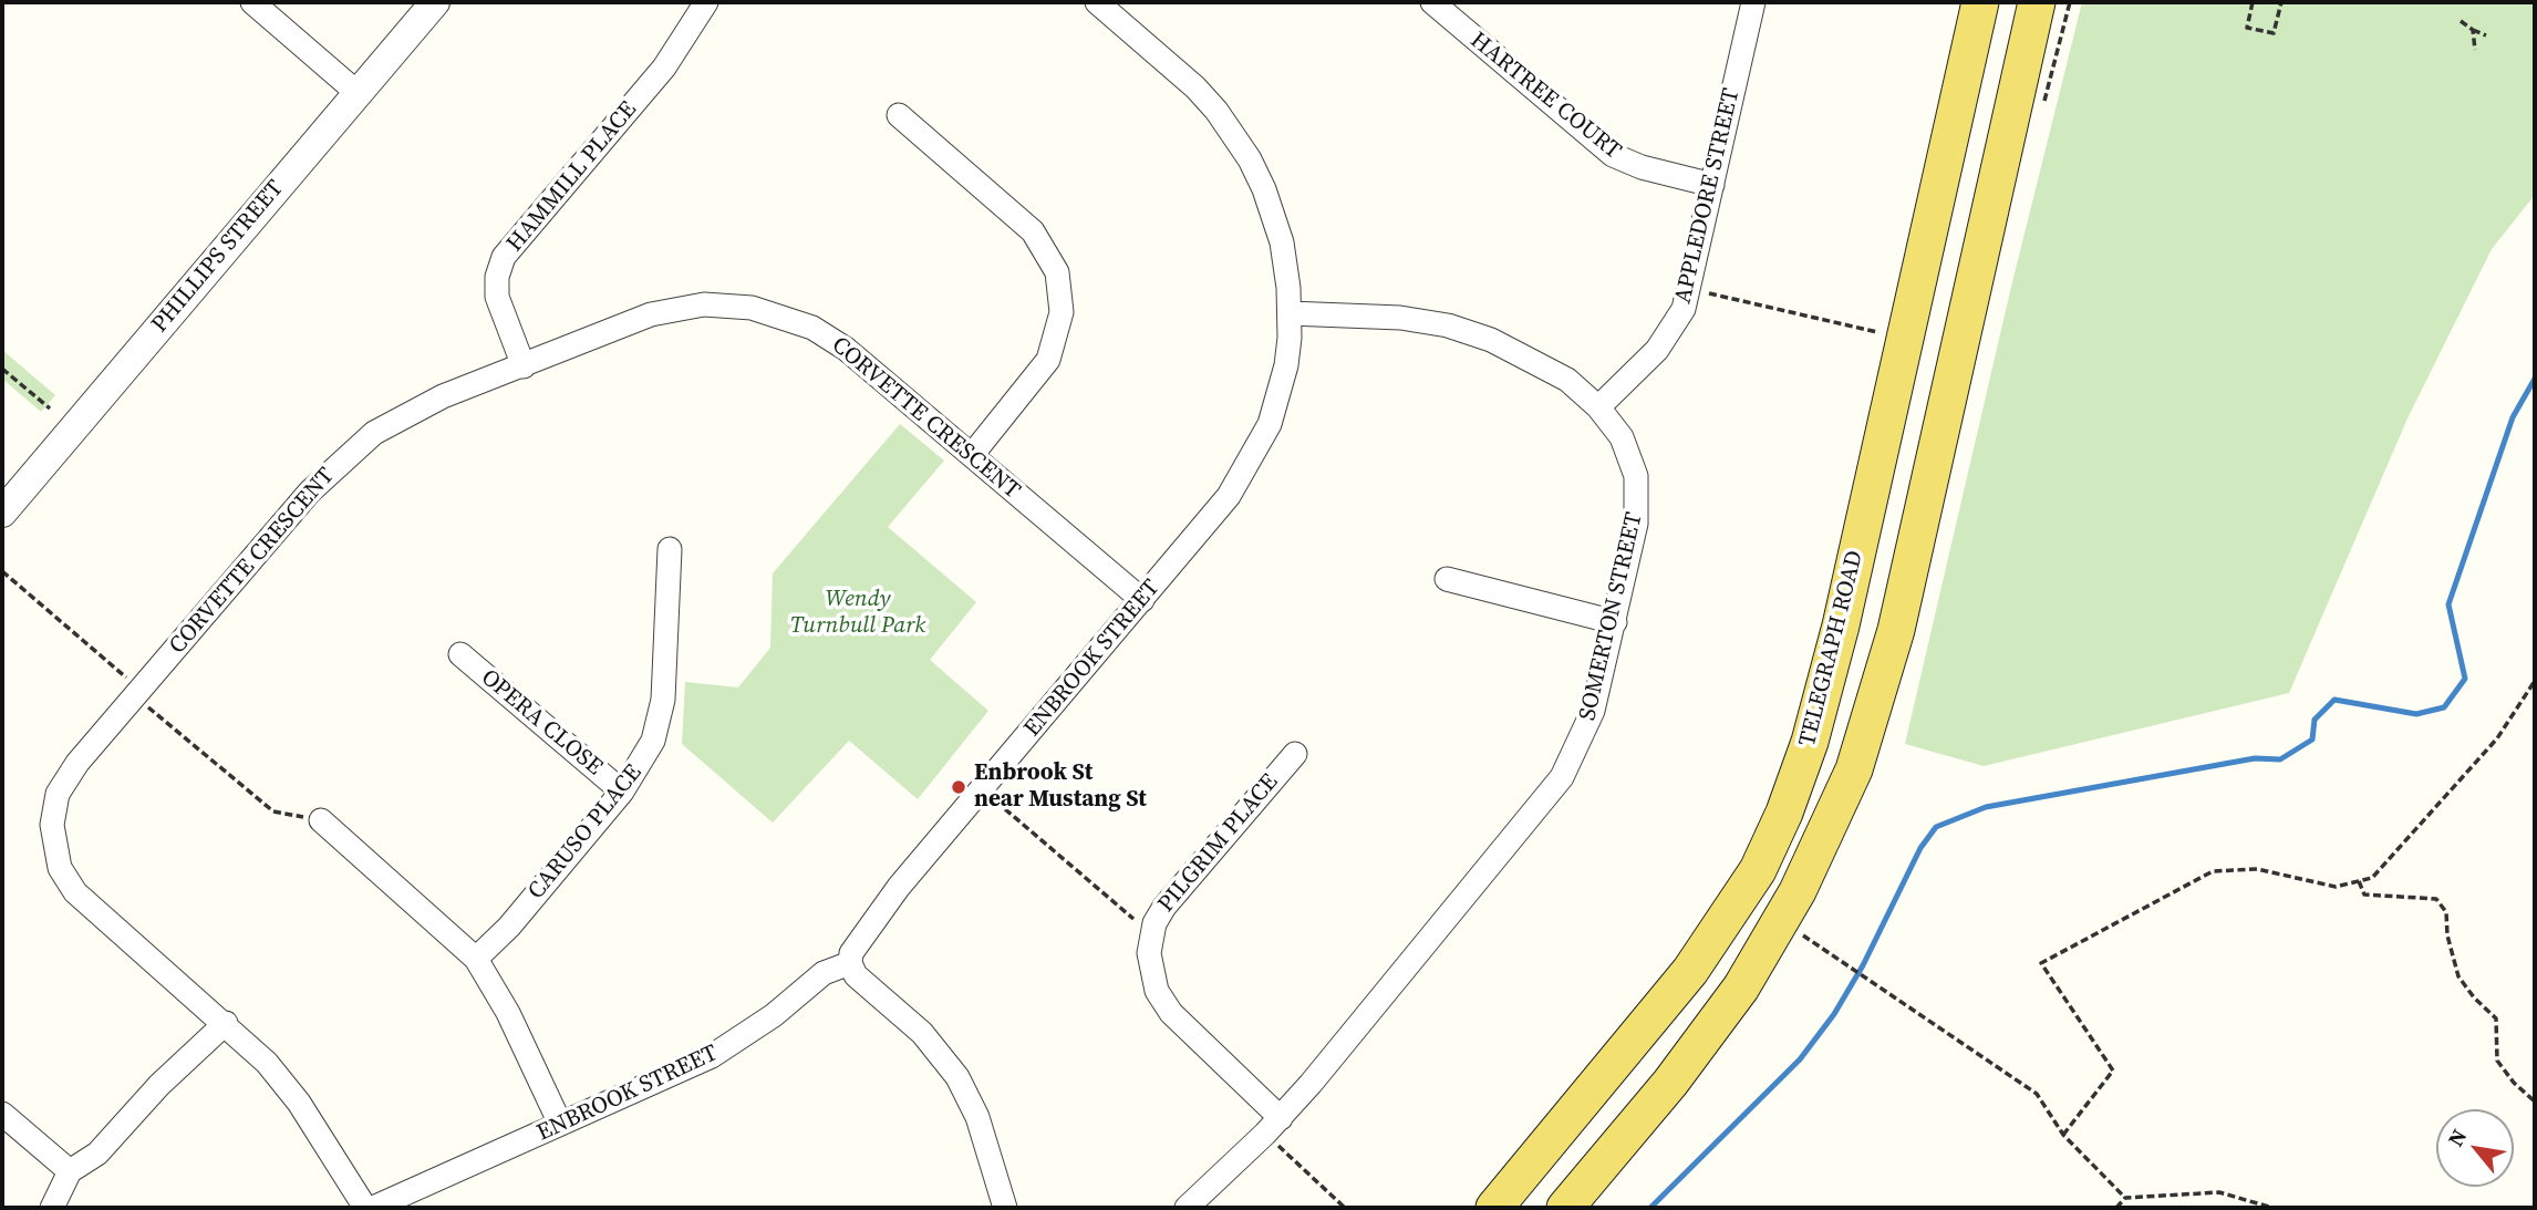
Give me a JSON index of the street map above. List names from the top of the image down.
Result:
{
  "streets": {
    "main road": ["TELEGRAPH ROAD"],
    "street": [
      "HARTREE COURT",
      "HAMMILL PLACE",
      "APPLEDORE STREET",
      "PHILLIPS STREET",
      "CORVETTE CRESCENT",
      "SOMERTON STREET",
      "ENBROOK STREET",
      "OPERA CLOSE",
      "CARUSO PLACE",
      "PILGRIM PLACE"
    ]
  },
  "crossings": [
    ["HARTREE COURT", "APPLEDORE STREET"],
    ["HAMMILL PLACE", "CORVETTE CRESCENT"],
    ["APPLEDORE STREET", "SOMERTON STREET"],
    ["CORVETTE CRESCENT", "ENBROOK STREET"],
    ["SOMERTON STREET", "ENBROOK STREET"],
    ["SOMERTON STREET", "PILGRIM PLACE"],
    ["OPERA CLOSE", "CARUSO PLACE"]
  ],
  "parks": ["Wendy Turnbull Park"],
  "places": ["Enbrook St near Mustang St"],
  "north": "top left"
}
